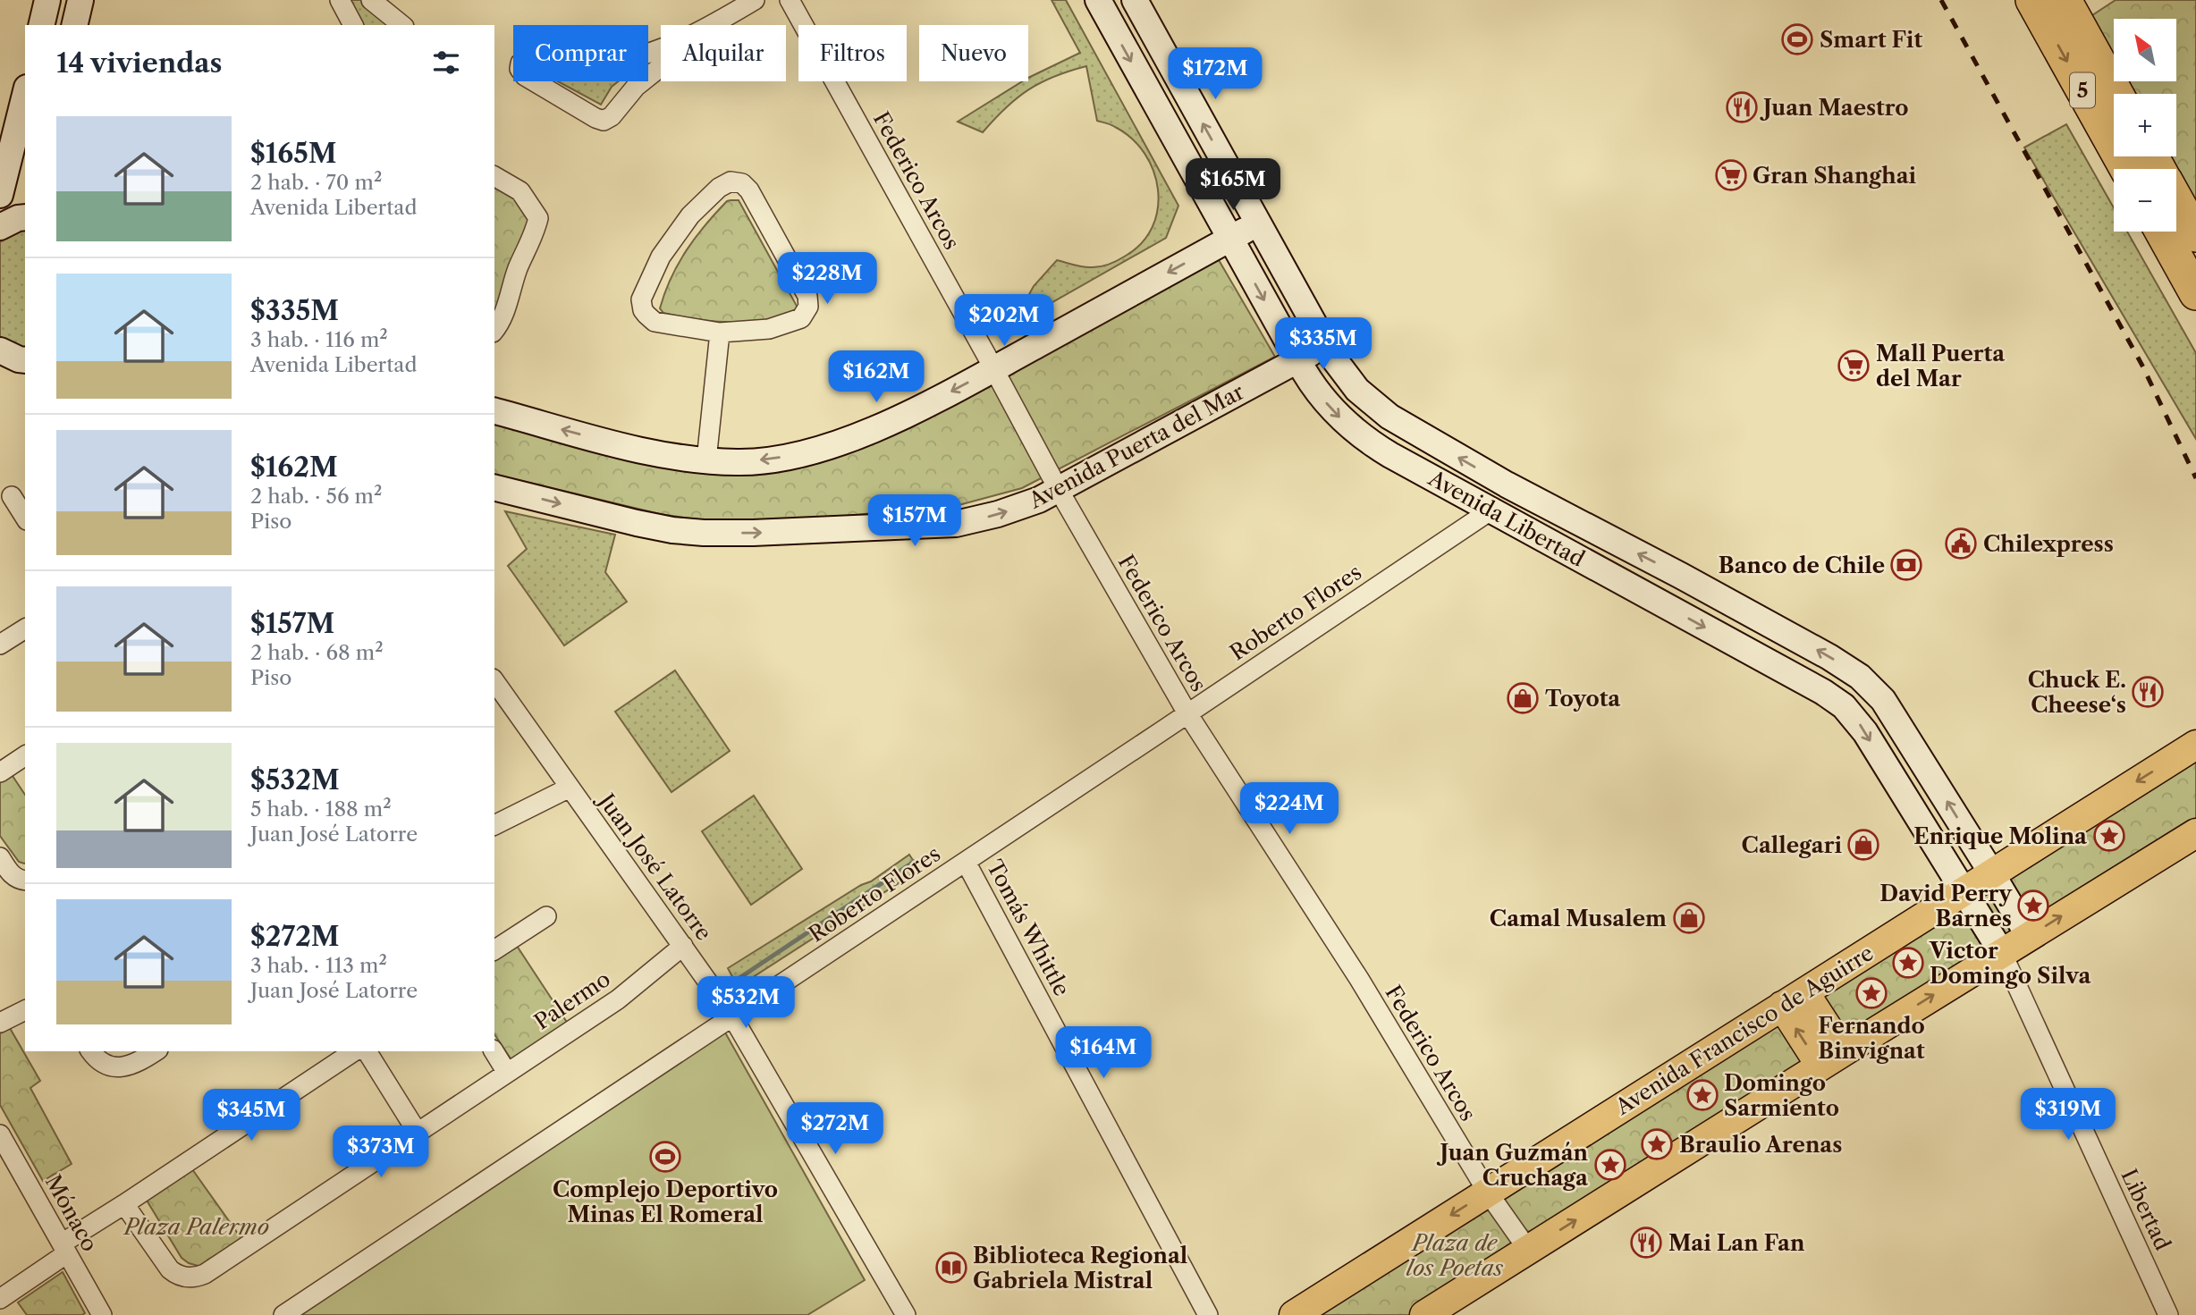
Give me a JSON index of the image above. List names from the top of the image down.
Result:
{
  "streets": {
    "highway": ["5"],
    "main road": ["Avenida Francisco de Aguirre"],
    "street": [
      "Federico Arcos",
      "Avenida Puerta del Mar",
      "Avenida Libertad",
      "Roberto Flores",
      "Juan José Latorre",
      "Tomás Whittle",
      "Palermo",
      "Libertad",
      "Mónaco"
    ]
  },
  "crossings": [
    ["Federico Arcos", "Avenida Puerta del Mar"],
    ["Federico Arcos", "Roberto Flores"],
    ["Federico Arcos", "Avenida Francisco de Aguirre"],
    ["Avenida Puerta del Mar", "Avenida Libertad"],
    ["Avenida Libertad", "Roberto Flores"],
    ["Avenida Libertad", "Avenida Francisco de Aguirre"],
    ["Avenida Libertad", "Libertad"],
    ["Roberto Flores", "Juan José Latorre"],
    ["Roberto Flores", "Tomás Whittle"],
    ["Juan José Latorre", "Palermo"]
  ],
  "parks": ["Plaza Palermo", "Plaza de los Poetas"],
  "places": {
    "sports": ["Smart Fit", "Complejo Deportivo Minas El Romeral"],
    "restaurant": ["Juan Maestro", "Chuck E. Cheese‘s", "Mai Lan Fan"],
    "supermarket": ["Gran Shanghai", "Mall Puerta del Mar"],
    "public building": ["Chilexpress"],
    "bank": ["Banco de Chile"],
    "shop": ["Toyota", "Callegari", "Camal Musalem"],
    "place": [
      "Enrique Molina",
      "David Perry Barnes",
      "Victor Domingo Silva",
      "Fernando Binvignat",
      "Domingo Sarmiento",
      "Braulio Arenas",
      "Juan Guzmán Cruchaga"
    ],
    "library": ["Biblioteca Regional Gabriela Mistral"]
  },
  "north": "top left",
  "page": {
    "map_buttons": ["+", "−"],
    "chip": [
      "Comprar",
      "Alquilar",
      "Filtros",
      "Nuevo"
    ],
    "heading": "14 viviendas",
    "price": [
      "$172M",
      "$165M",
      "$228M",
      "$202M",
      "$335M",
      "$162M",
      "$157M",
      "$224M",
      "$532M",
      "$164M",
      "$319M",
      "$345M",
      "$272M",
      "$373M"
    ],
    "list": [
      {
        "name": "$165M",
        "note": "2 hab. · 70 m² · Avenida Libertad"
      },
      {
        "name": "$335M",
        "note": "3 hab. · 116 m² · Avenida Libertad"
      },
      {
        "name": "$162M",
        "note": "2 hab. · 56 m² · Piso"
      },
      {
        "name": "$157M",
        "note": "2 hab. · 68 m² · Piso"
      },
      {
        "name": "$532M",
        "note": "5 hab. · 188 m² · Juan José Latorre"
      },
      {
        "name": "$272M",
        "note": "3 hab. · 113 m² · Juan José Latorre"
      }
    ]
  }
}
